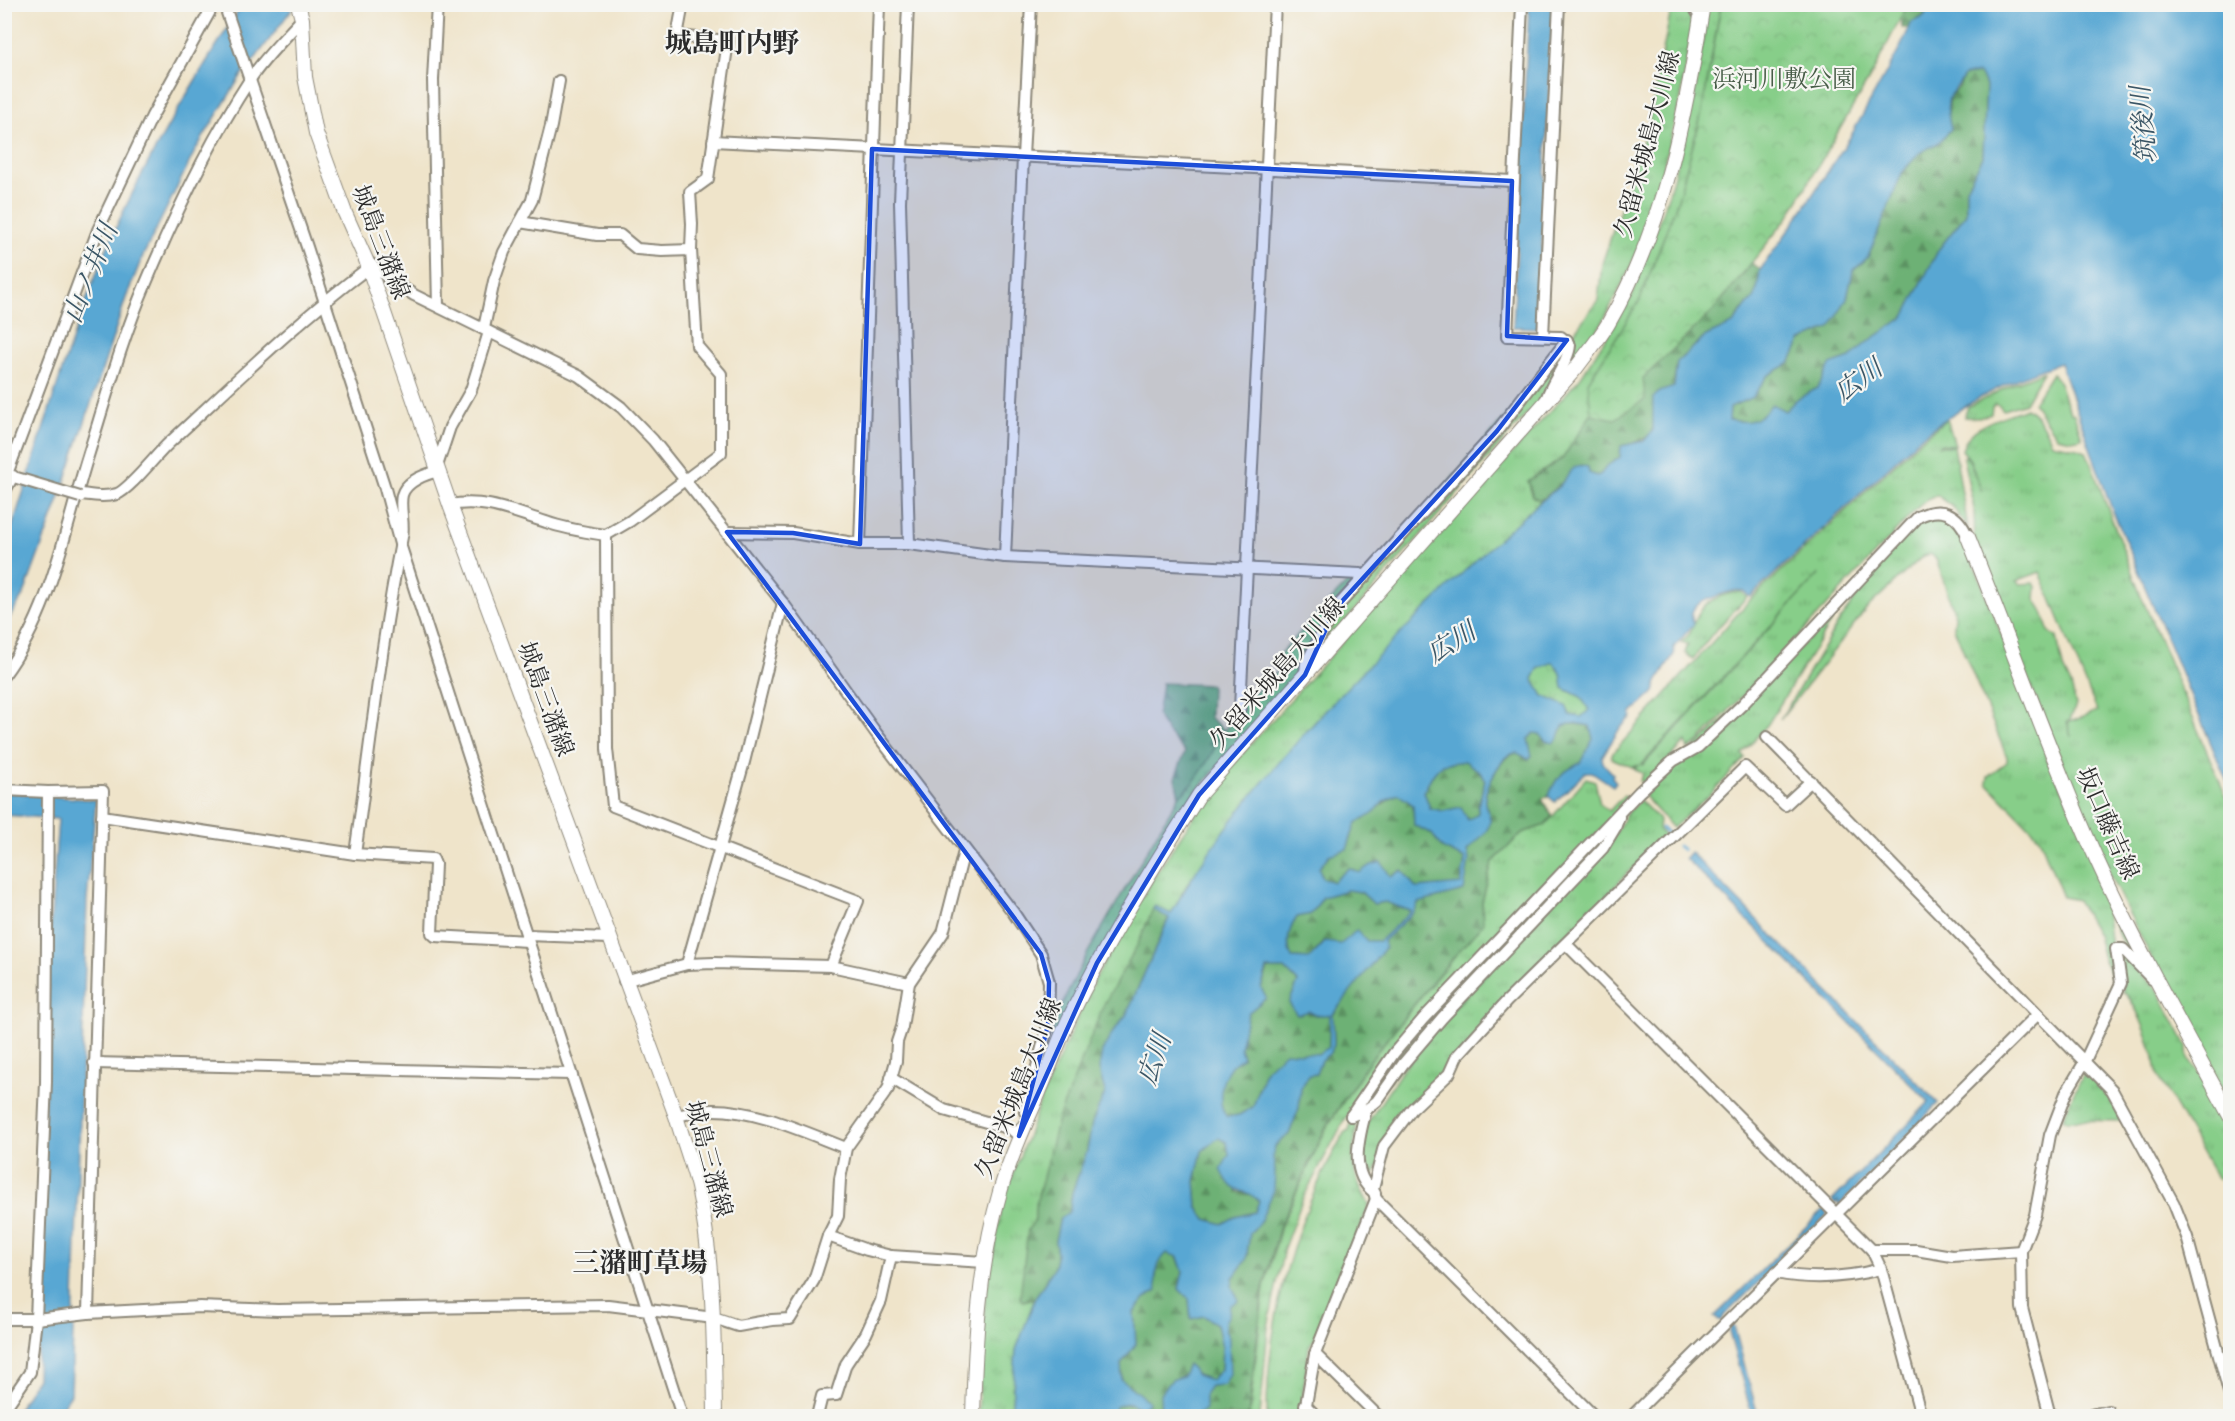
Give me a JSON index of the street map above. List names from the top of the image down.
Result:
{
  "streets": {
    "main road": ["久留米城島大川線", "城島三潴線", "坂口藤吉線"]
  },
  "districts": ["城島町内野", "三潴町草場"],
  "water": ["筑後川", "山ノ井川", "広川"],
  "parks": ["浜河川敷公園"]
}
